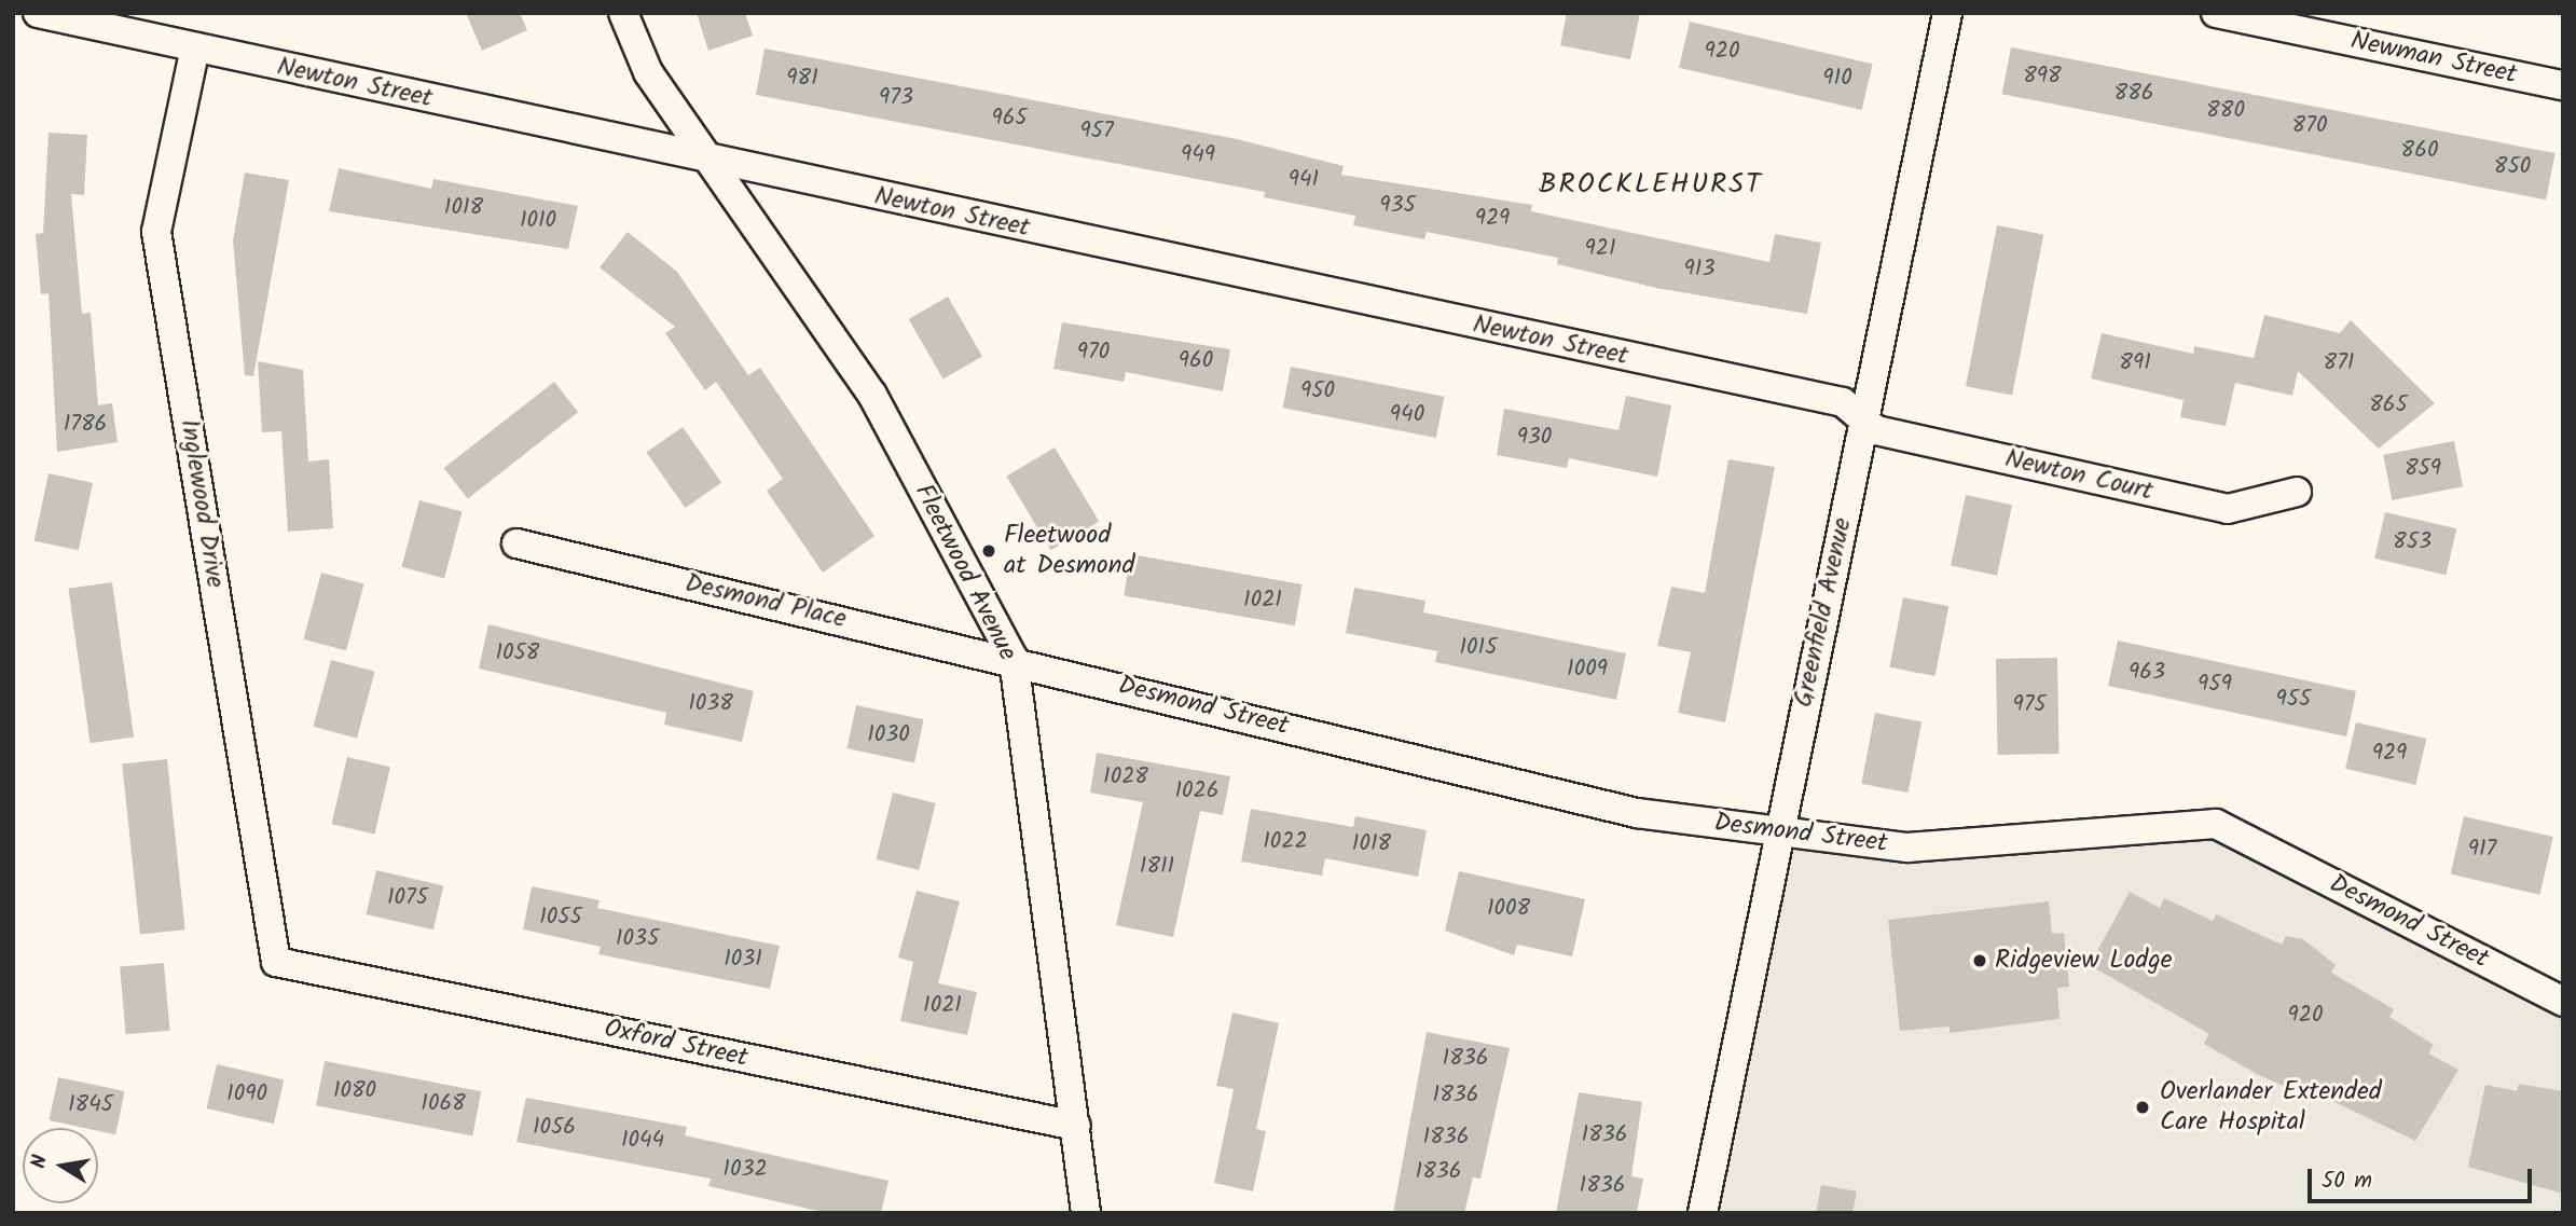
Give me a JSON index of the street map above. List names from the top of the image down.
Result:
{
  "streets": {
    "street": [
      "Newman Street",
      "Newton Street",
      "Newton Court",
      "Inglewood Drive",
      "Fleetwood Avenue",
      "Desmond Place",
      "Greenfield Avenue",
      "Desmond Street",
      "Oxford Street"
    ]
  },
  "crossings": [
    ["Newton Street", "Newton Court"],
    ["Newton Street", "Inglewood Drive"],
    ["Newton Street", "Fleetwood Avenue"],
    ["Newton Street", "Greenfield Avenue"],
    ["Newton Court", "Greenfield Avenue"],
    ["Inglewood Drive", "Oxford Street"],
    ["Fleetwood Avenue", "Desmond Place"],
    ["Fleetwood Avenue", "Desmond Street"],
    ["Fleetwood Avenue", "Oxford Street"],
    ["Desmond Place", "Desmond Street"],
    ["Greenfield Avenue", "Desmond Street"]
  ],
  "districts": ["BROCKLEHURST"],
  "places": ["Fleetwood at Desmond", "Ridgeview Lodge", "Overlander Extended Care Hospital"],
  "house_numbers": [
    "920",
    "898",
    "981",
    "910",
    "886",
    "973",
    "880",
    "965",
    "870",
    "957",
    "860",
    "949",
    "850",
    "941",
    "935",
    "1018",
    "929",
    "1010",
    "921",
    "913",
    "970",
    "960",
    "891",
    "871",
    "950",
    "865",
    "940",
    "1786",
    "930",
    "859",
    "853",
    "1021",
    "1015",
    "1058",
    "1009",
    "963",
    "959",
    "955",
    "1038",
    "975",
    "1030",
    "929",
    "1028",
    "1026",
    "1022",
    "1018",
    "917",
    "1811",
    "1075",
    "1008",
    "1055",
    "1035",
    "1031",
    "1021",
    "920",
    "1836",
    "1080",
    "1090",
    "1836",
    "1068",
    "1845",
    "1056",
    "1836",
    "1836",
    "1044",
    "1032",
    "1836",
    "1836"
  ],
  "scale_bar": "50 m",
  "north": "left"
}
